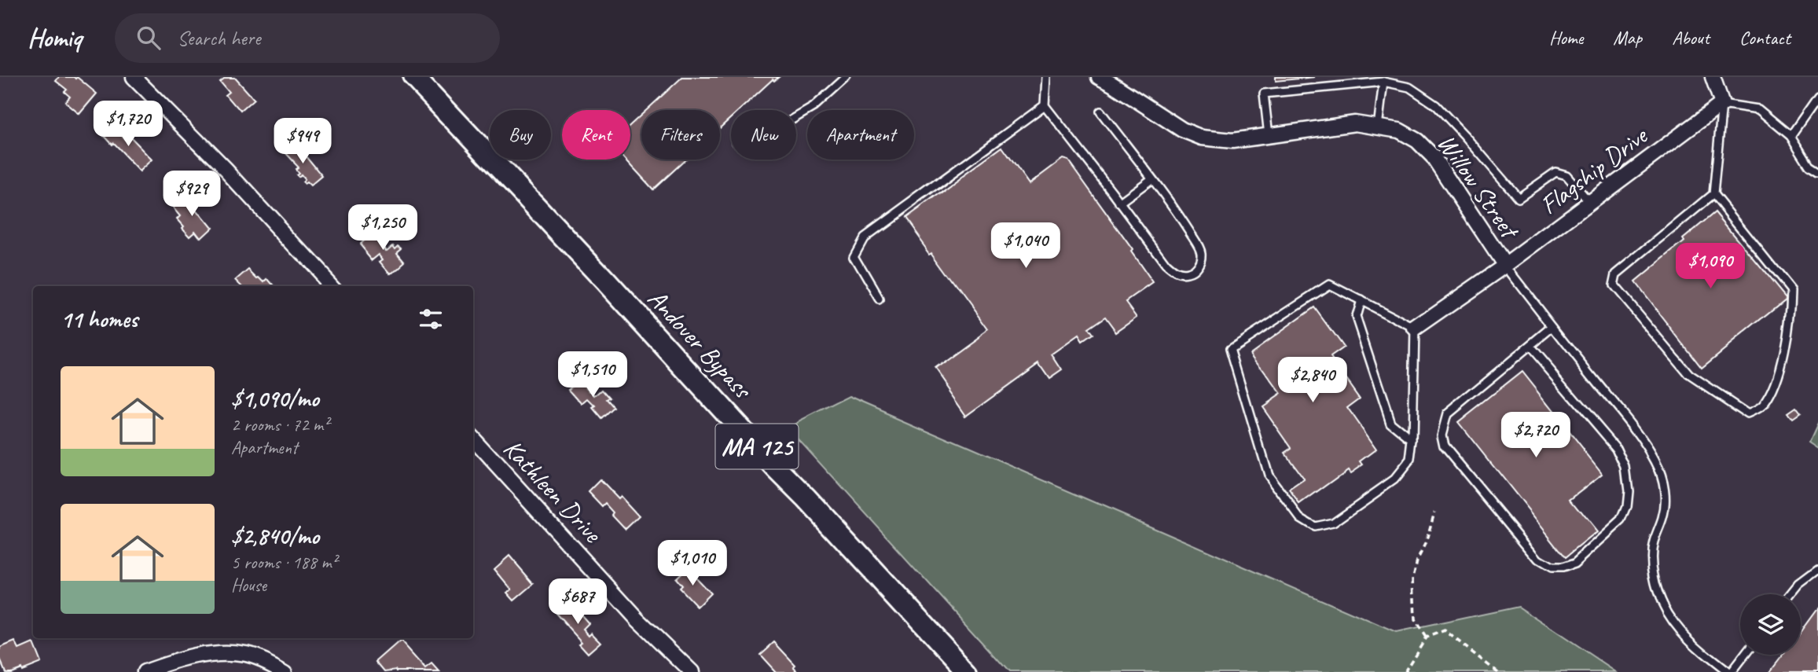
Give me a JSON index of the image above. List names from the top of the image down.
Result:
{
  "streets": {
    "main road": ["Andover Bypass", "MA 125"],
    "street": ["Flagship Drive", "Willow Street", "Kathleen Drive"]
  },
  "crossings": [
    ["Flagship Drive", "Willow Street"]
  ],
  "page": {
    "header": "Homiq",
    "search": "Search here",
    "nav": [
      "Home",
      "Map",
      "About",
      "Contact"
    ],
    "price": [
      "$1,720",
      "$949",
      "$929",
      "$1,250",
      "$1,040",
      "$1,090",
      "$1,510",
      "$2,840",
      "$2,720",
      "$1,010",
      "$687"
    ],
    "chip": [
      "Buy",
      "Rent",
      "Filters",
      "New",
      "Apartment"
    ],
    "heading": "11 homes",
    "list": [
      {
        "name": "$1,090/mo",
        "note": "2 rooms · 72 m² · Apartment"
      },
      {
        "name": "$2,840/mo",
        "note": "5 rooms · 188 m² · House"
      }
    ]
  }
}
